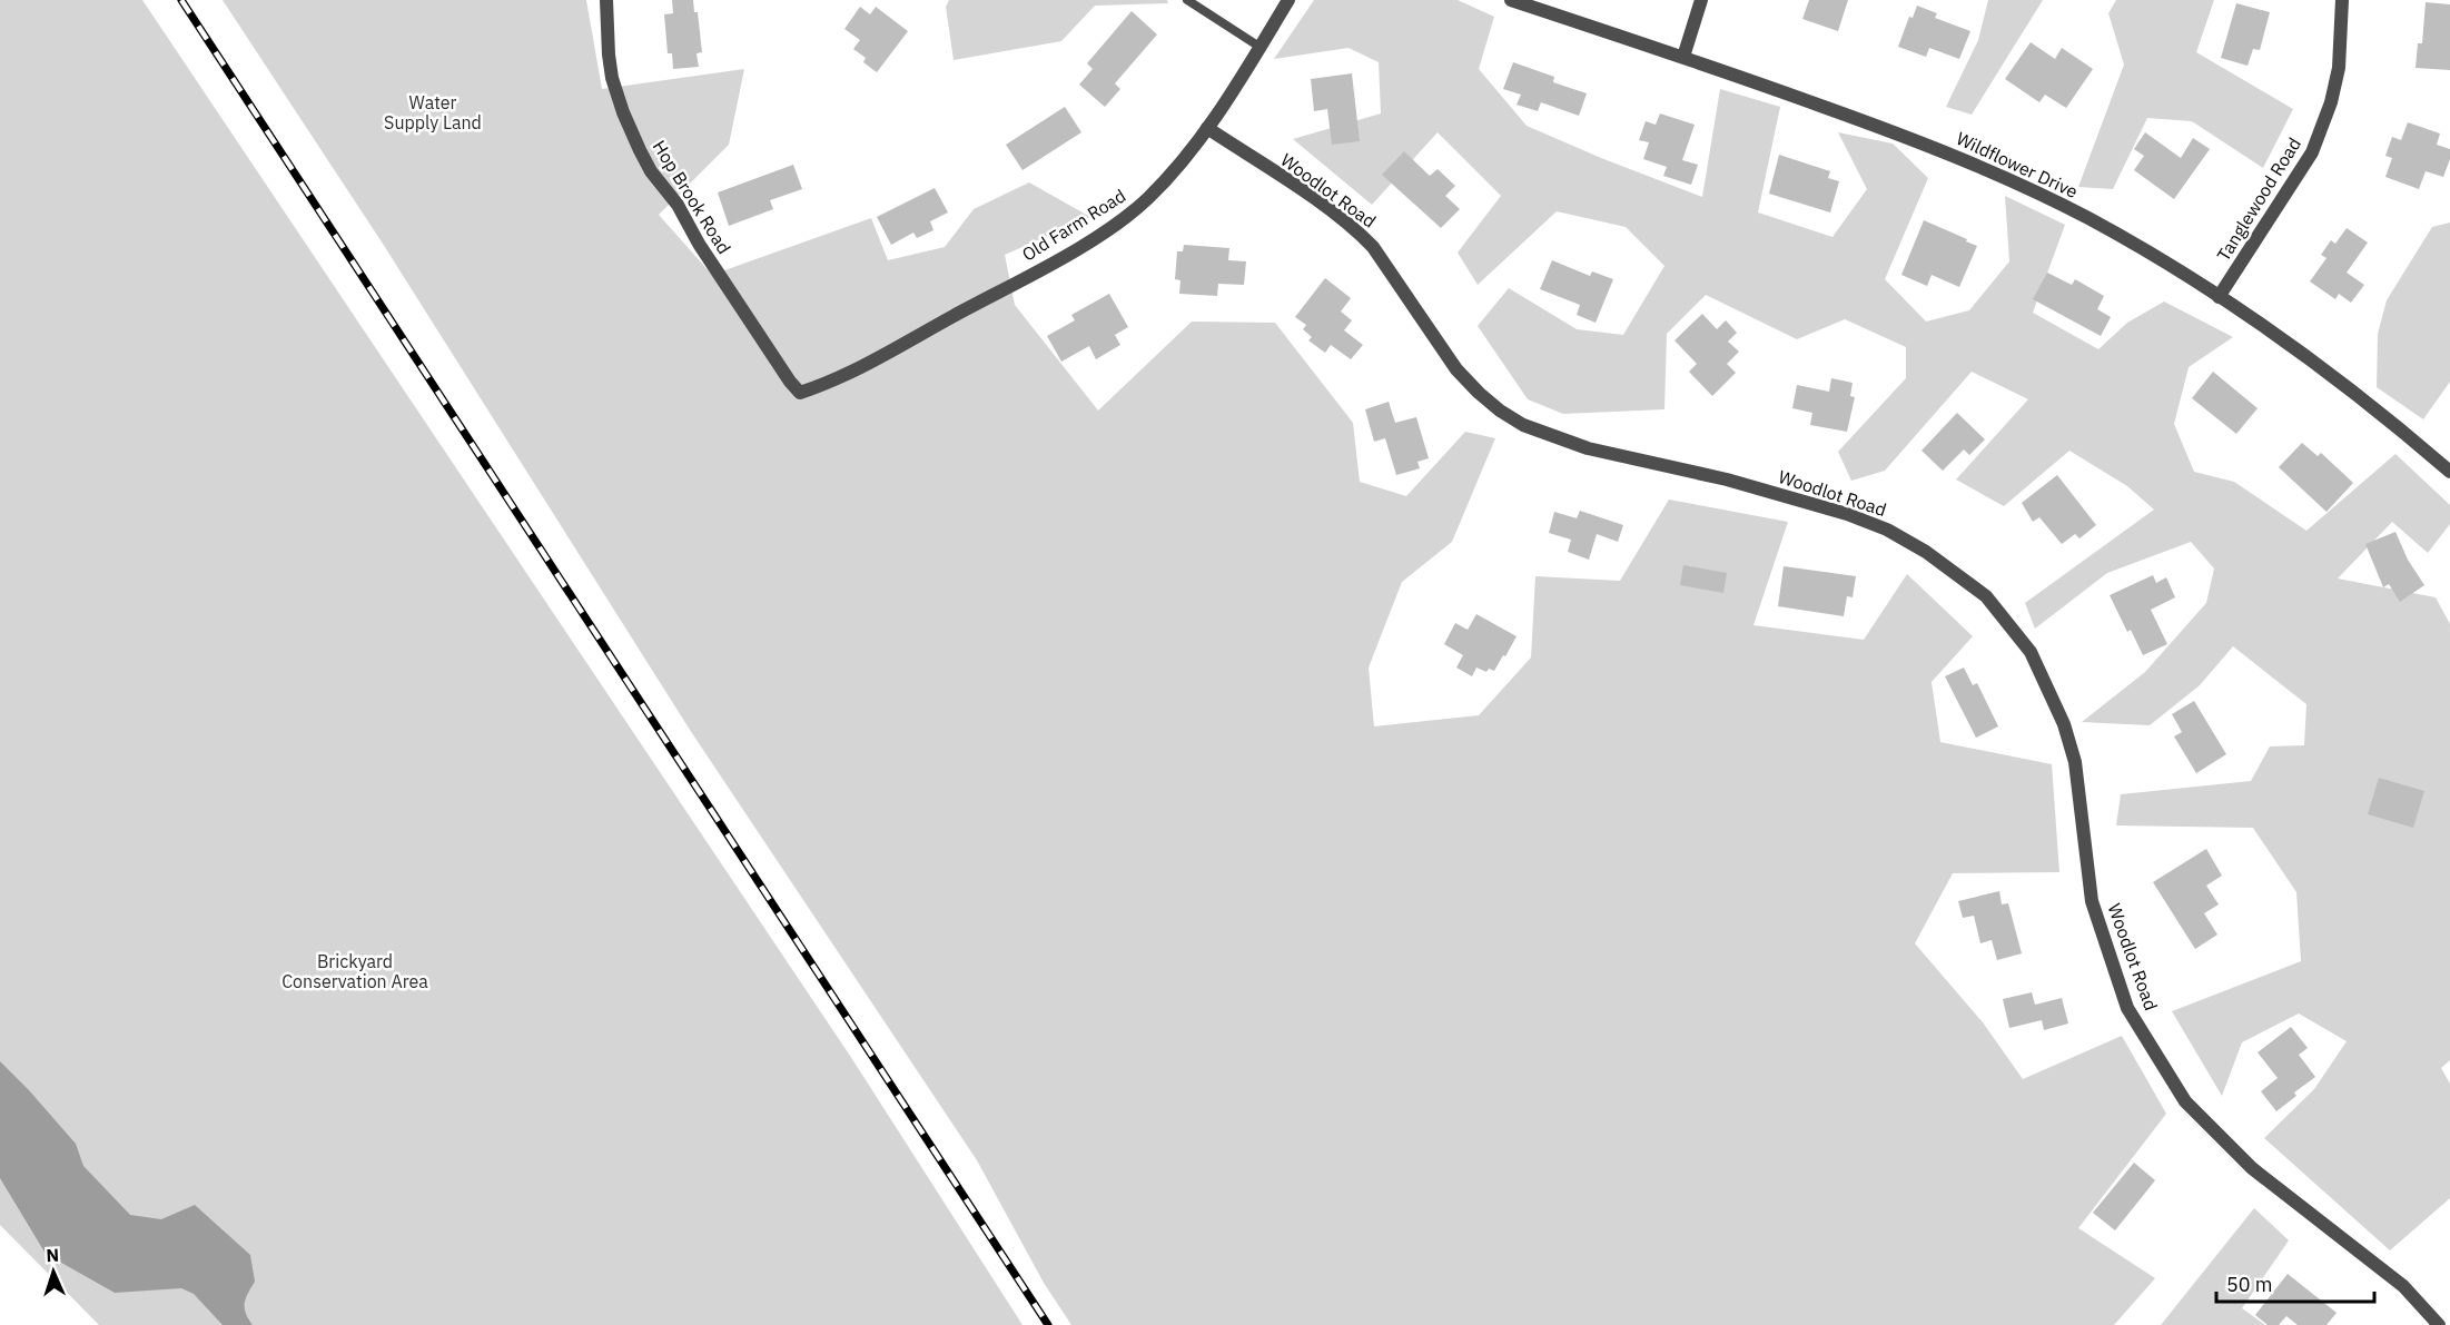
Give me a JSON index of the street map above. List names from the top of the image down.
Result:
{
  "streets": {
    "street": [
      "Wildflower Drive",
      "Woodlot Road",
      "Hop Brook Road",
      "Tanglewood Road",
      "Old Farm Road"
    ]
  },
  "crossings": [
    ["Wildflower Drive", "Tanglewood Road"],
    ["Woodlot Road", "Old Farm Road"],
    ["Hop Brook Road", "Old Farm Road"]
  ],
  "parks": ["Water Supply Land", "Brickyard Conservation Area"],
  "scale_bar": "50 m",
  "north": "top"
}
